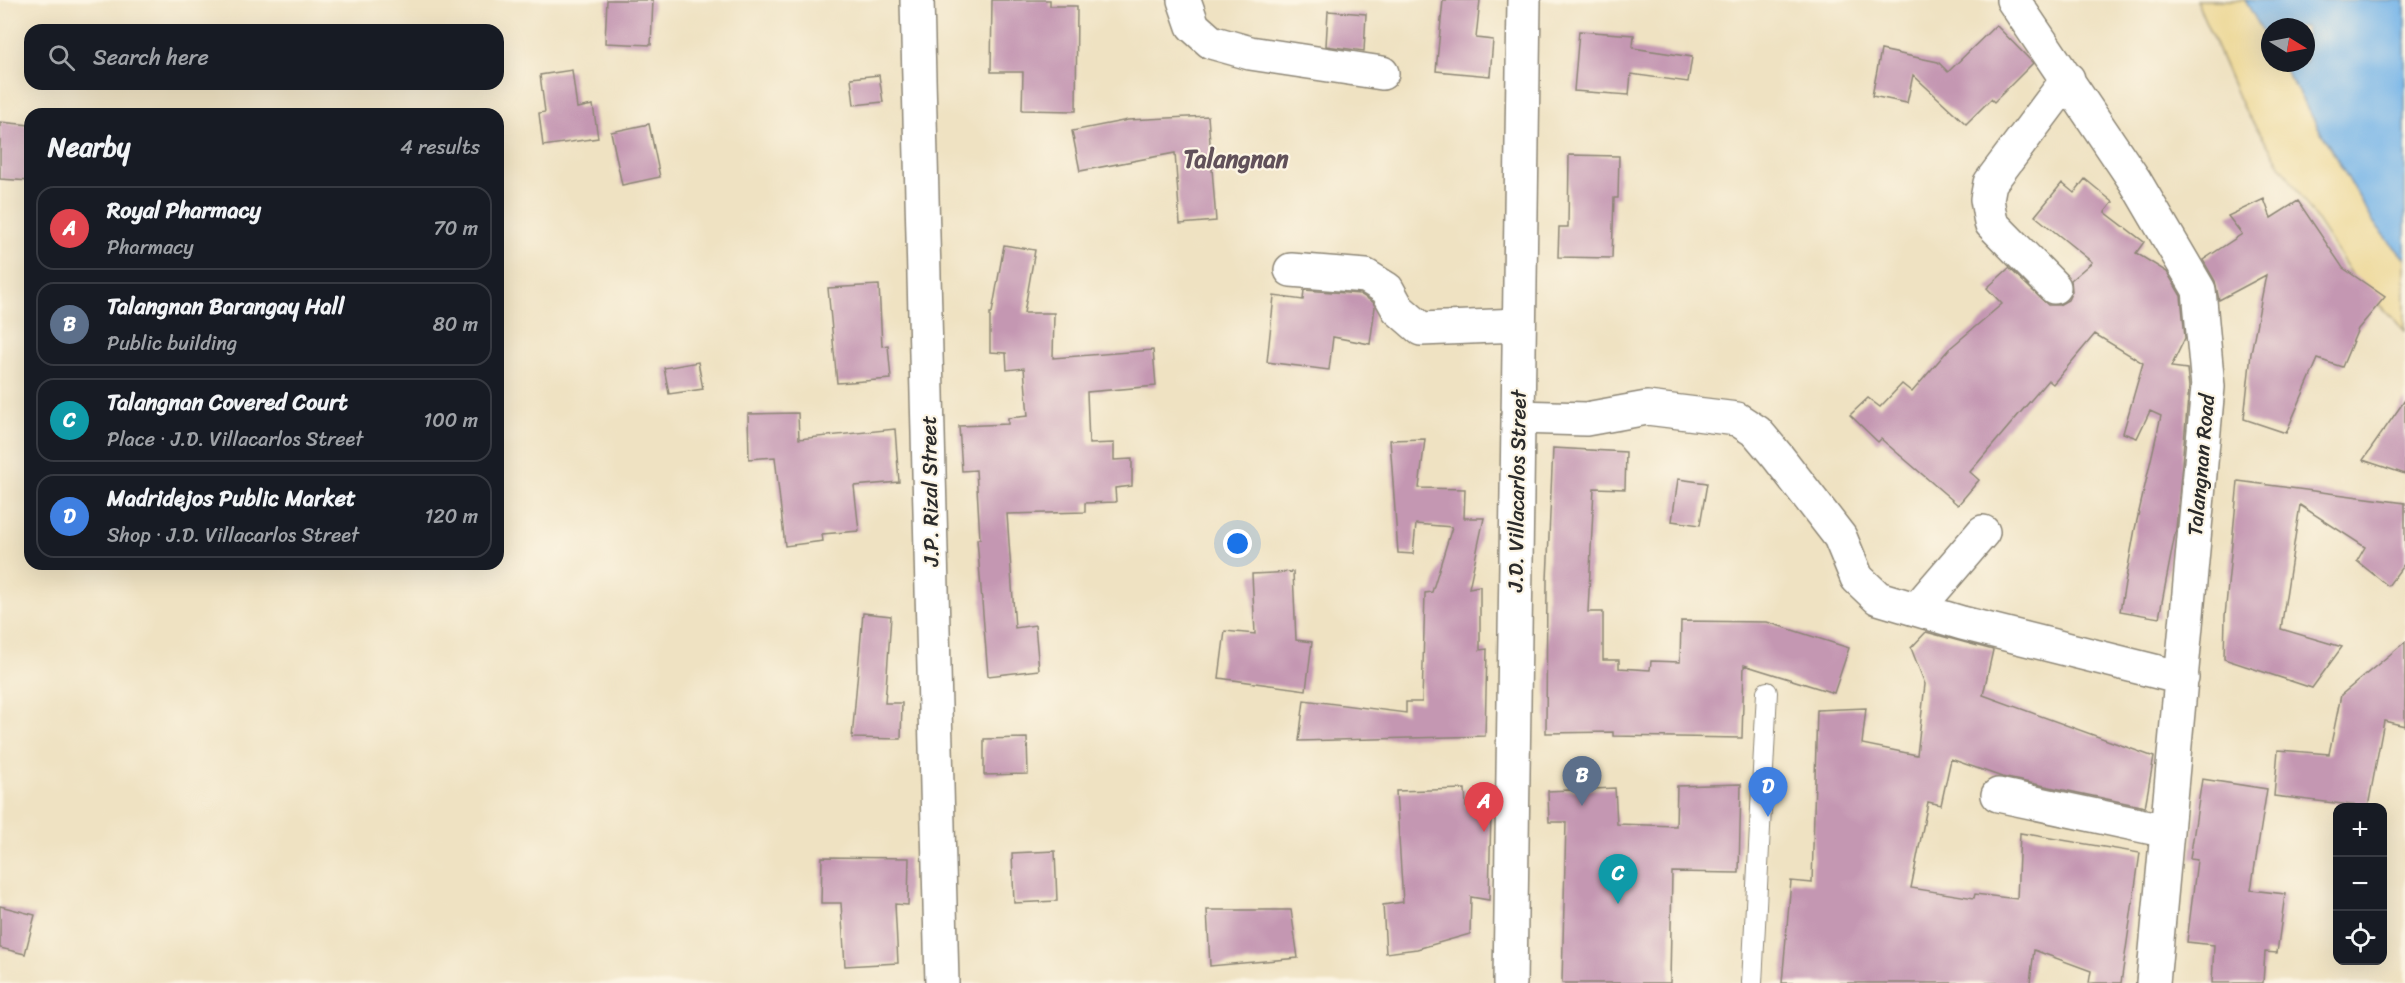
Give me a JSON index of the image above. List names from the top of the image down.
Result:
{
  "streets": {
    "street": ["Talangnan Road", "J.P. Rizal Street", "J.D. Villacarlos Street"]
  },
  "districts": ["Talangnan"],
  "north": "right",
  "page": {
    "search": "Search here",
    "heading": ["Nearby", "4 results"],
    "list": [
      {
        "mark": "A",
        "name": "Royal Pharmacy",
        "note": "Pharmacy",
        "value": "70 m"
      },
      {
        "mark": "B",
        "name": "Talangnan Barangay Hall",
        "note": "Public building",
        "value": "80 m"
      },
      {
        "mark": "C",
        "name": "Talangnan Covered Court",
        "note": "Place · J.D. Villacarlos Street",
        "value": "100 m"
      },
      {
        "mark": "D",
        "name": "Madridejos Public Market",
        "note": "Shop · J.D. Villacarlos Street",
        "value": "120 m"
      }
    ],
    "pins": [
      "B",
      "D",
      "A",
      "C"
    ],
    "map_buttons": ["+", "−"]
  }
}
